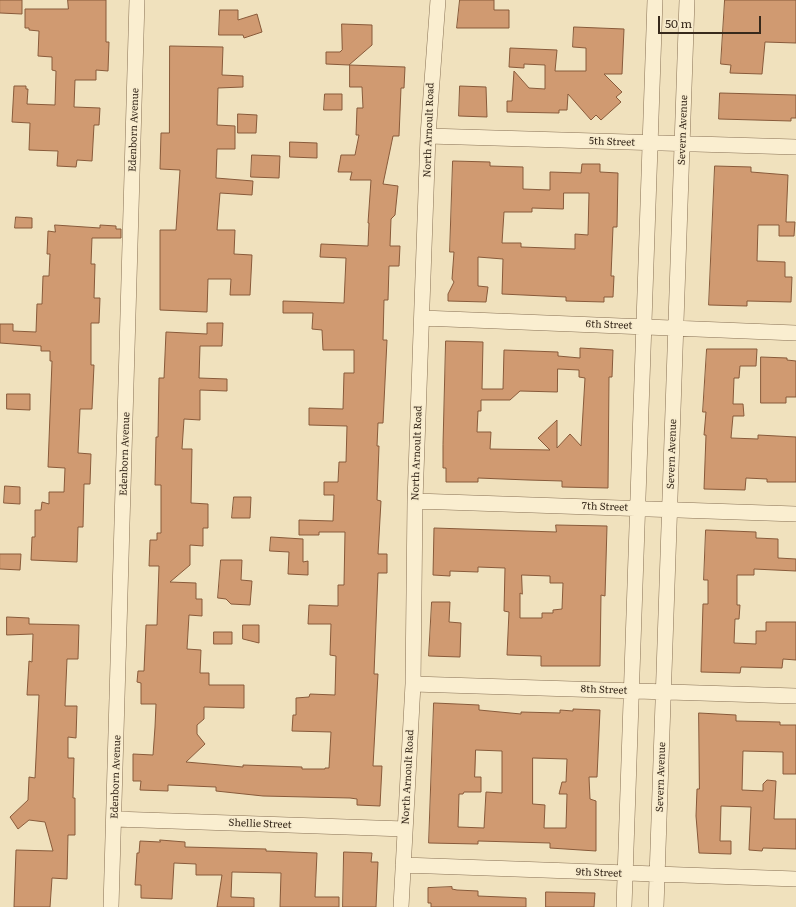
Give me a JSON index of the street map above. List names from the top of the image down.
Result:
{
  "streets": {
    "street": [
      "Edenborn Avenue",
      "North Arnoult Road",
      "Severn Avenue",
      "5th Street",
      "6th Street",
      "7th Street",
      "8th Street",
      "Shellie Street",
      "9th Street"
    ]
  },
  "crossings": [
    ["Edenborn Avenue", "Shellie Street"],
    ["North Arnoult Road", "5th Street"],
    ["North Arnoult Road", "6th Street"],
    ["North Arnoult Road", "7th Street"],
    ["North Arnoult Road", "8th Street"],
    ["North Arnoult Road", "Shellie Street"],
    ["North Arnoult Road", "9th Street"],
    ["Severn Avenue", "5th Street"],
    ["Severn Avenue", "6th Street"],
    ["Severn Avenue", "7th Street"],
    ["Severn Avenue", "8th Street"],
    ["Severn Avenue", "9th Street"]
  ],
  "scale_bar": "50 m"
}
